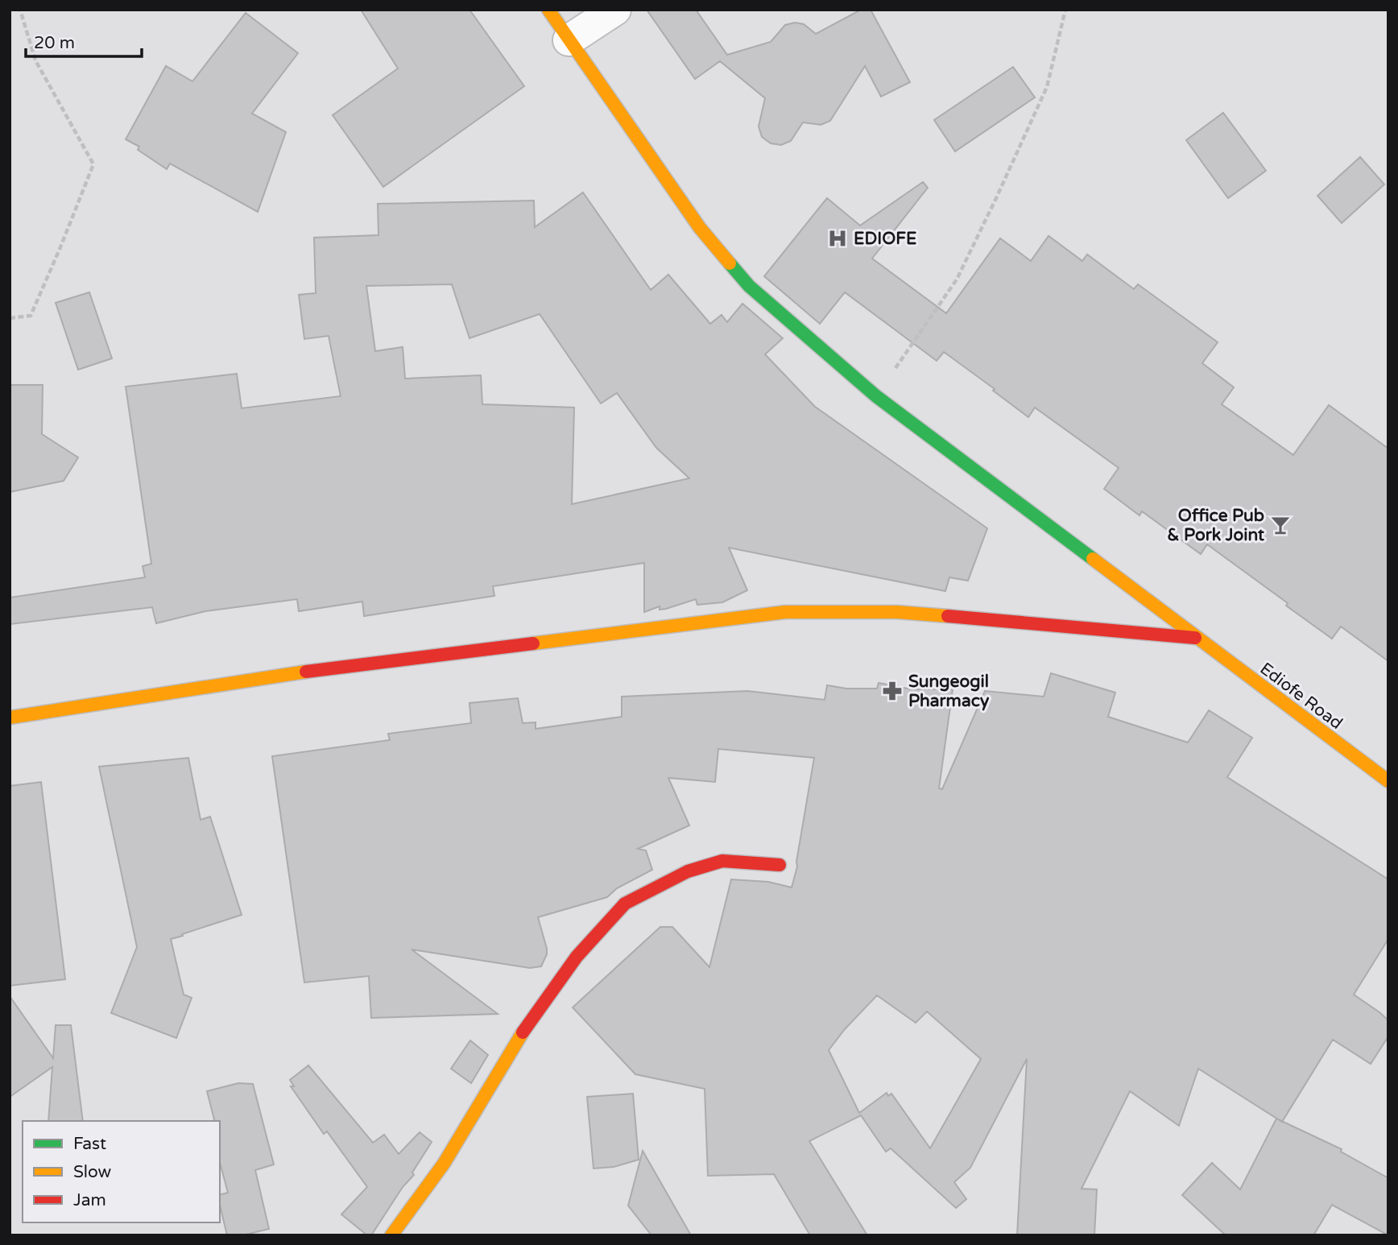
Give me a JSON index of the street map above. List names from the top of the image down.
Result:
{
  "streets": {
    "street": ["Ediofe Road"]
  },
  "places": {
    "hospital": ["EDIOFE"],
    "bar": ["Office Pub & Pork Joint"],
    "pharmacy": ["Sungeogil Pharmacy"]
  },
  "legend": ["Fast", "Slow", "Jam"],
  "scale_bar": "20 m"
}
